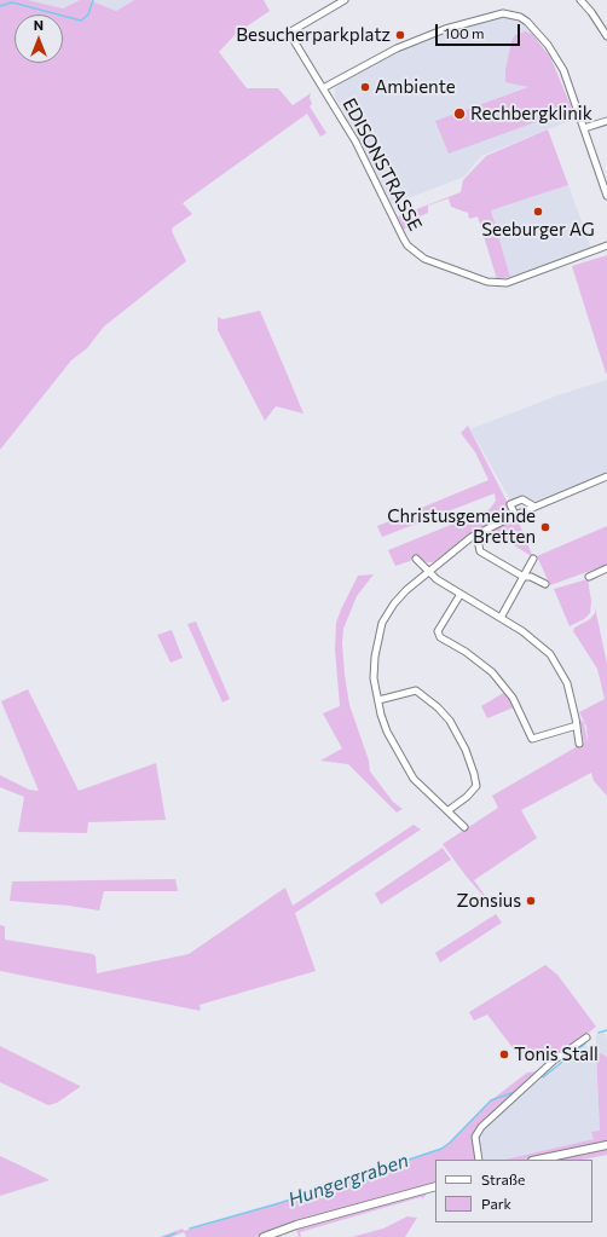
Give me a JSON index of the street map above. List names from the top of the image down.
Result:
{
  "streets": {
    "street": ["EDISONSTRASSE"]
  },
  "water": ["Hungergraben"],
  "places": [
    "Besucherparkplatz",
    "Ambiente",
    "Rechbergklinik",
    "Seeburger AG",
    "Christusgemeinde Bretten",
    "Zonsius",
    "Tonis Stall"
  ],
  "legend": ["Straße", "Park"],
  "scale_bar": "100 m",
  "north": "top"
}
